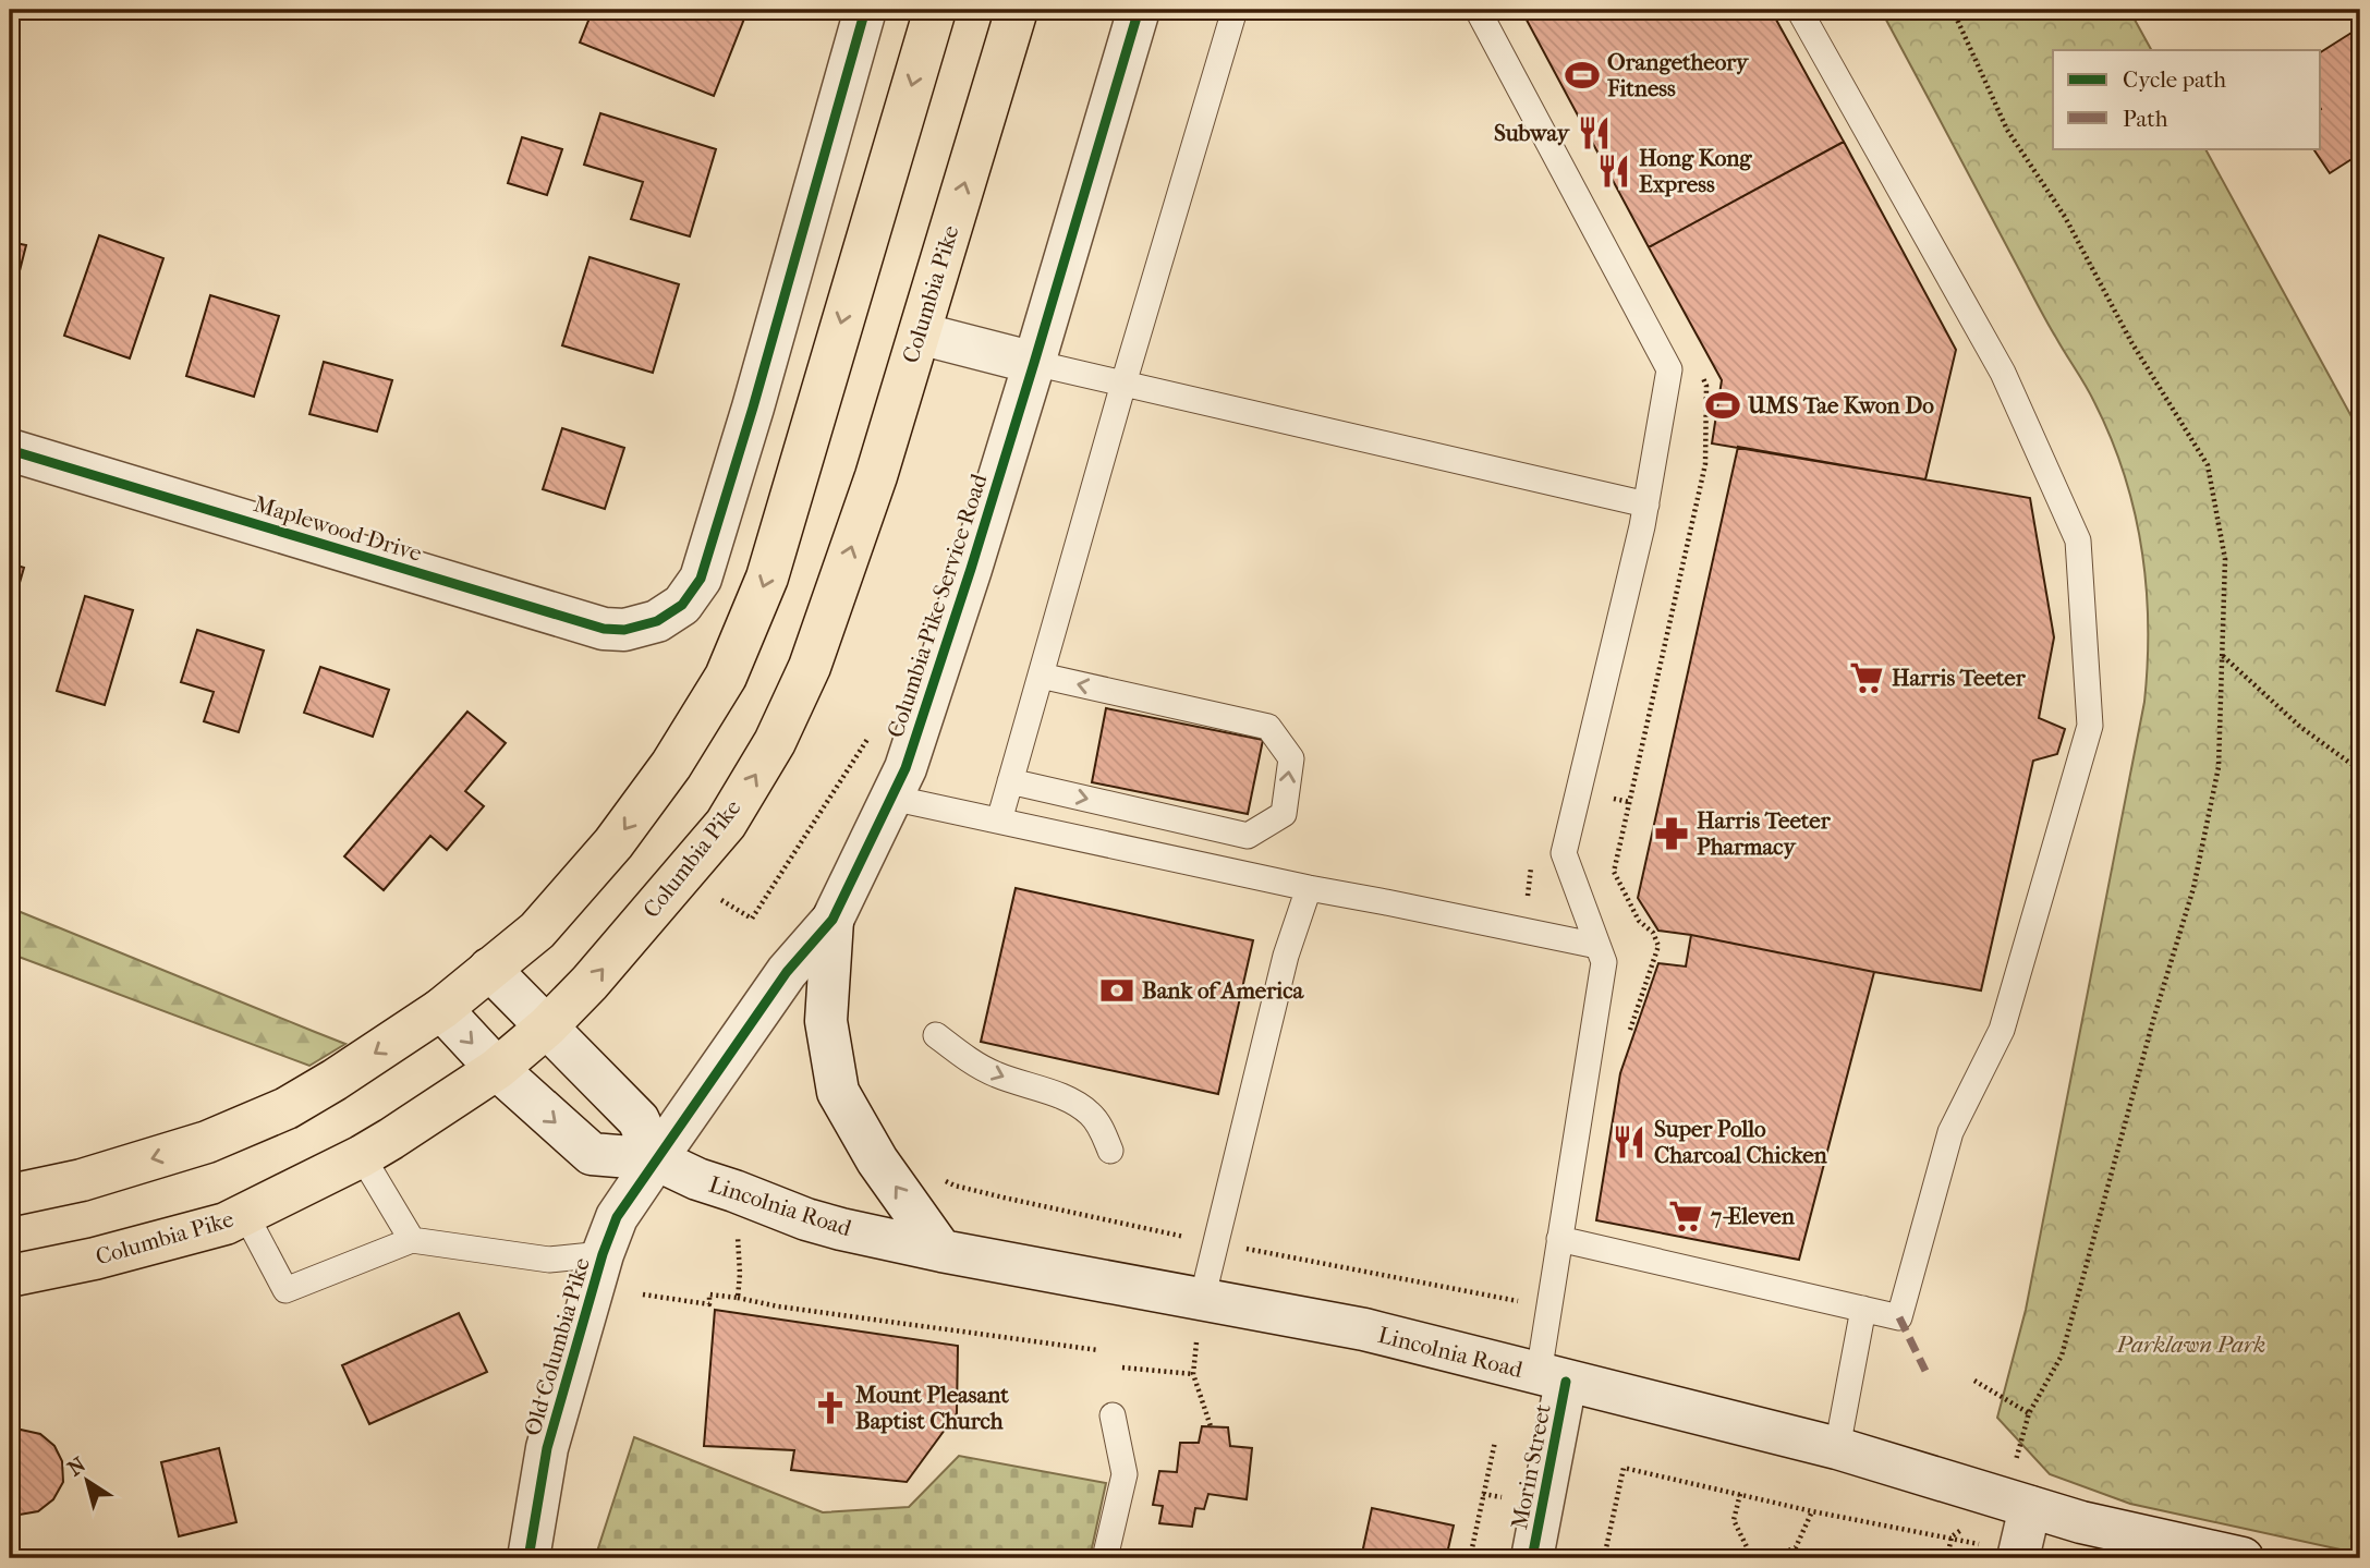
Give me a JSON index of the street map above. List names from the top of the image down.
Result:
{
  "streets": {
    "main road": ["Columbia Pike"],
    "street": [
      "Maplewood Drive",
      "Columbia Pike Service Road",
      "Lincolnia Road",
      "Old Columbia Pike",
      "Morin Street"
    ]
  },
  "crossings": [
    ["Columbia Pike", "Lincolnia Road"],
    ["Columbia Pike Service Road", "Lincolnia Road"],
    ["Columbia Pike Service Road", "Old Columbia Pike"],
    ["Lincolnia Road", "Old Columbia Pike"],
    ["Lincolnia Road", "Morin Street"]
  ],
  "parks": ["Parklawn Park"],
  "places": {
    "sports": ["Orangetheory Fitness", "UMS Tae Kwon Do"],
    "restaurant": ["Subway", "Hong Kong Express", "Super Pollo Charcoal Chicken"],
    "supermarket": ["Harris Teeter", "7-Eleven"],
    "pharmacy": ["Harris Teeter Pharmacy"],
    "bank": ["Bank of America"],
    "church": ["Mount Pleasant Baptist Church"]
  },
  "legend": ["Cycle path", "Path"],
  "north": "top left"
}
